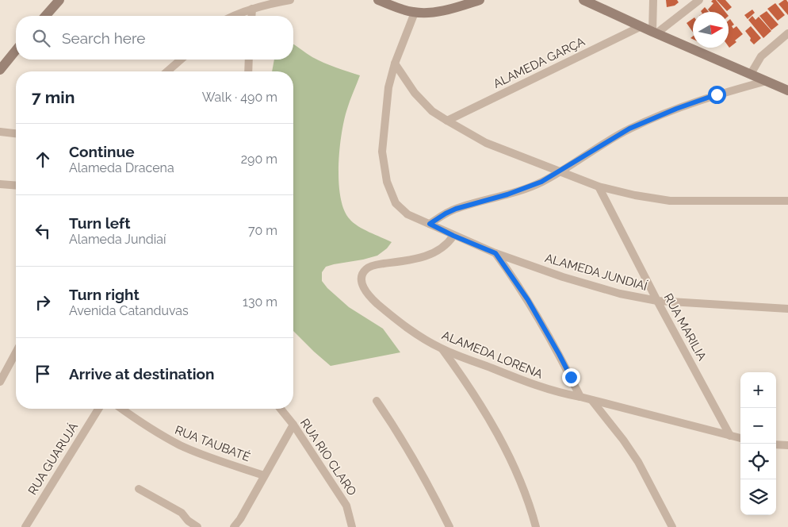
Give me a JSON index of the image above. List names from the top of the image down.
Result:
{
  "streets": {
    "street": [
      "ALAMEDA GARÇA",
      "ALAMEDA JUNDIAÍ",
      "RUA MARILIA",
      "ALAMEDA LORENA",
      "RUA TAUBATÉ",
      "RUA RIO CLARO",
      "RUA GUARUJÁ"
    ]
  },
  "crossings": [
    ["ALAMEDA JUNDIAÍ", "RUA MARILIA"],
    ["ALAMEDA JUNDIAÍ", "ALAMEDA LORENA"],
    ["RUA MARILIA", "ALAMEDA LORENA"]
  ],
  "north": "right",
  "page": {
    "search": "Search here",
    "heading": ["7 min", "Walk · 490 m"],
    "list": [
      ["Continue", "Alameda Dracena", "290 m"],
      ["Turn left", "Alameda Jundiaí", "70 m"],
      ["Turn right", "Avenida Catanduvas", "130 m"],
      "Arrive at destination"
    ],
    "map_buttons": ["+", "−"]
  }
}
